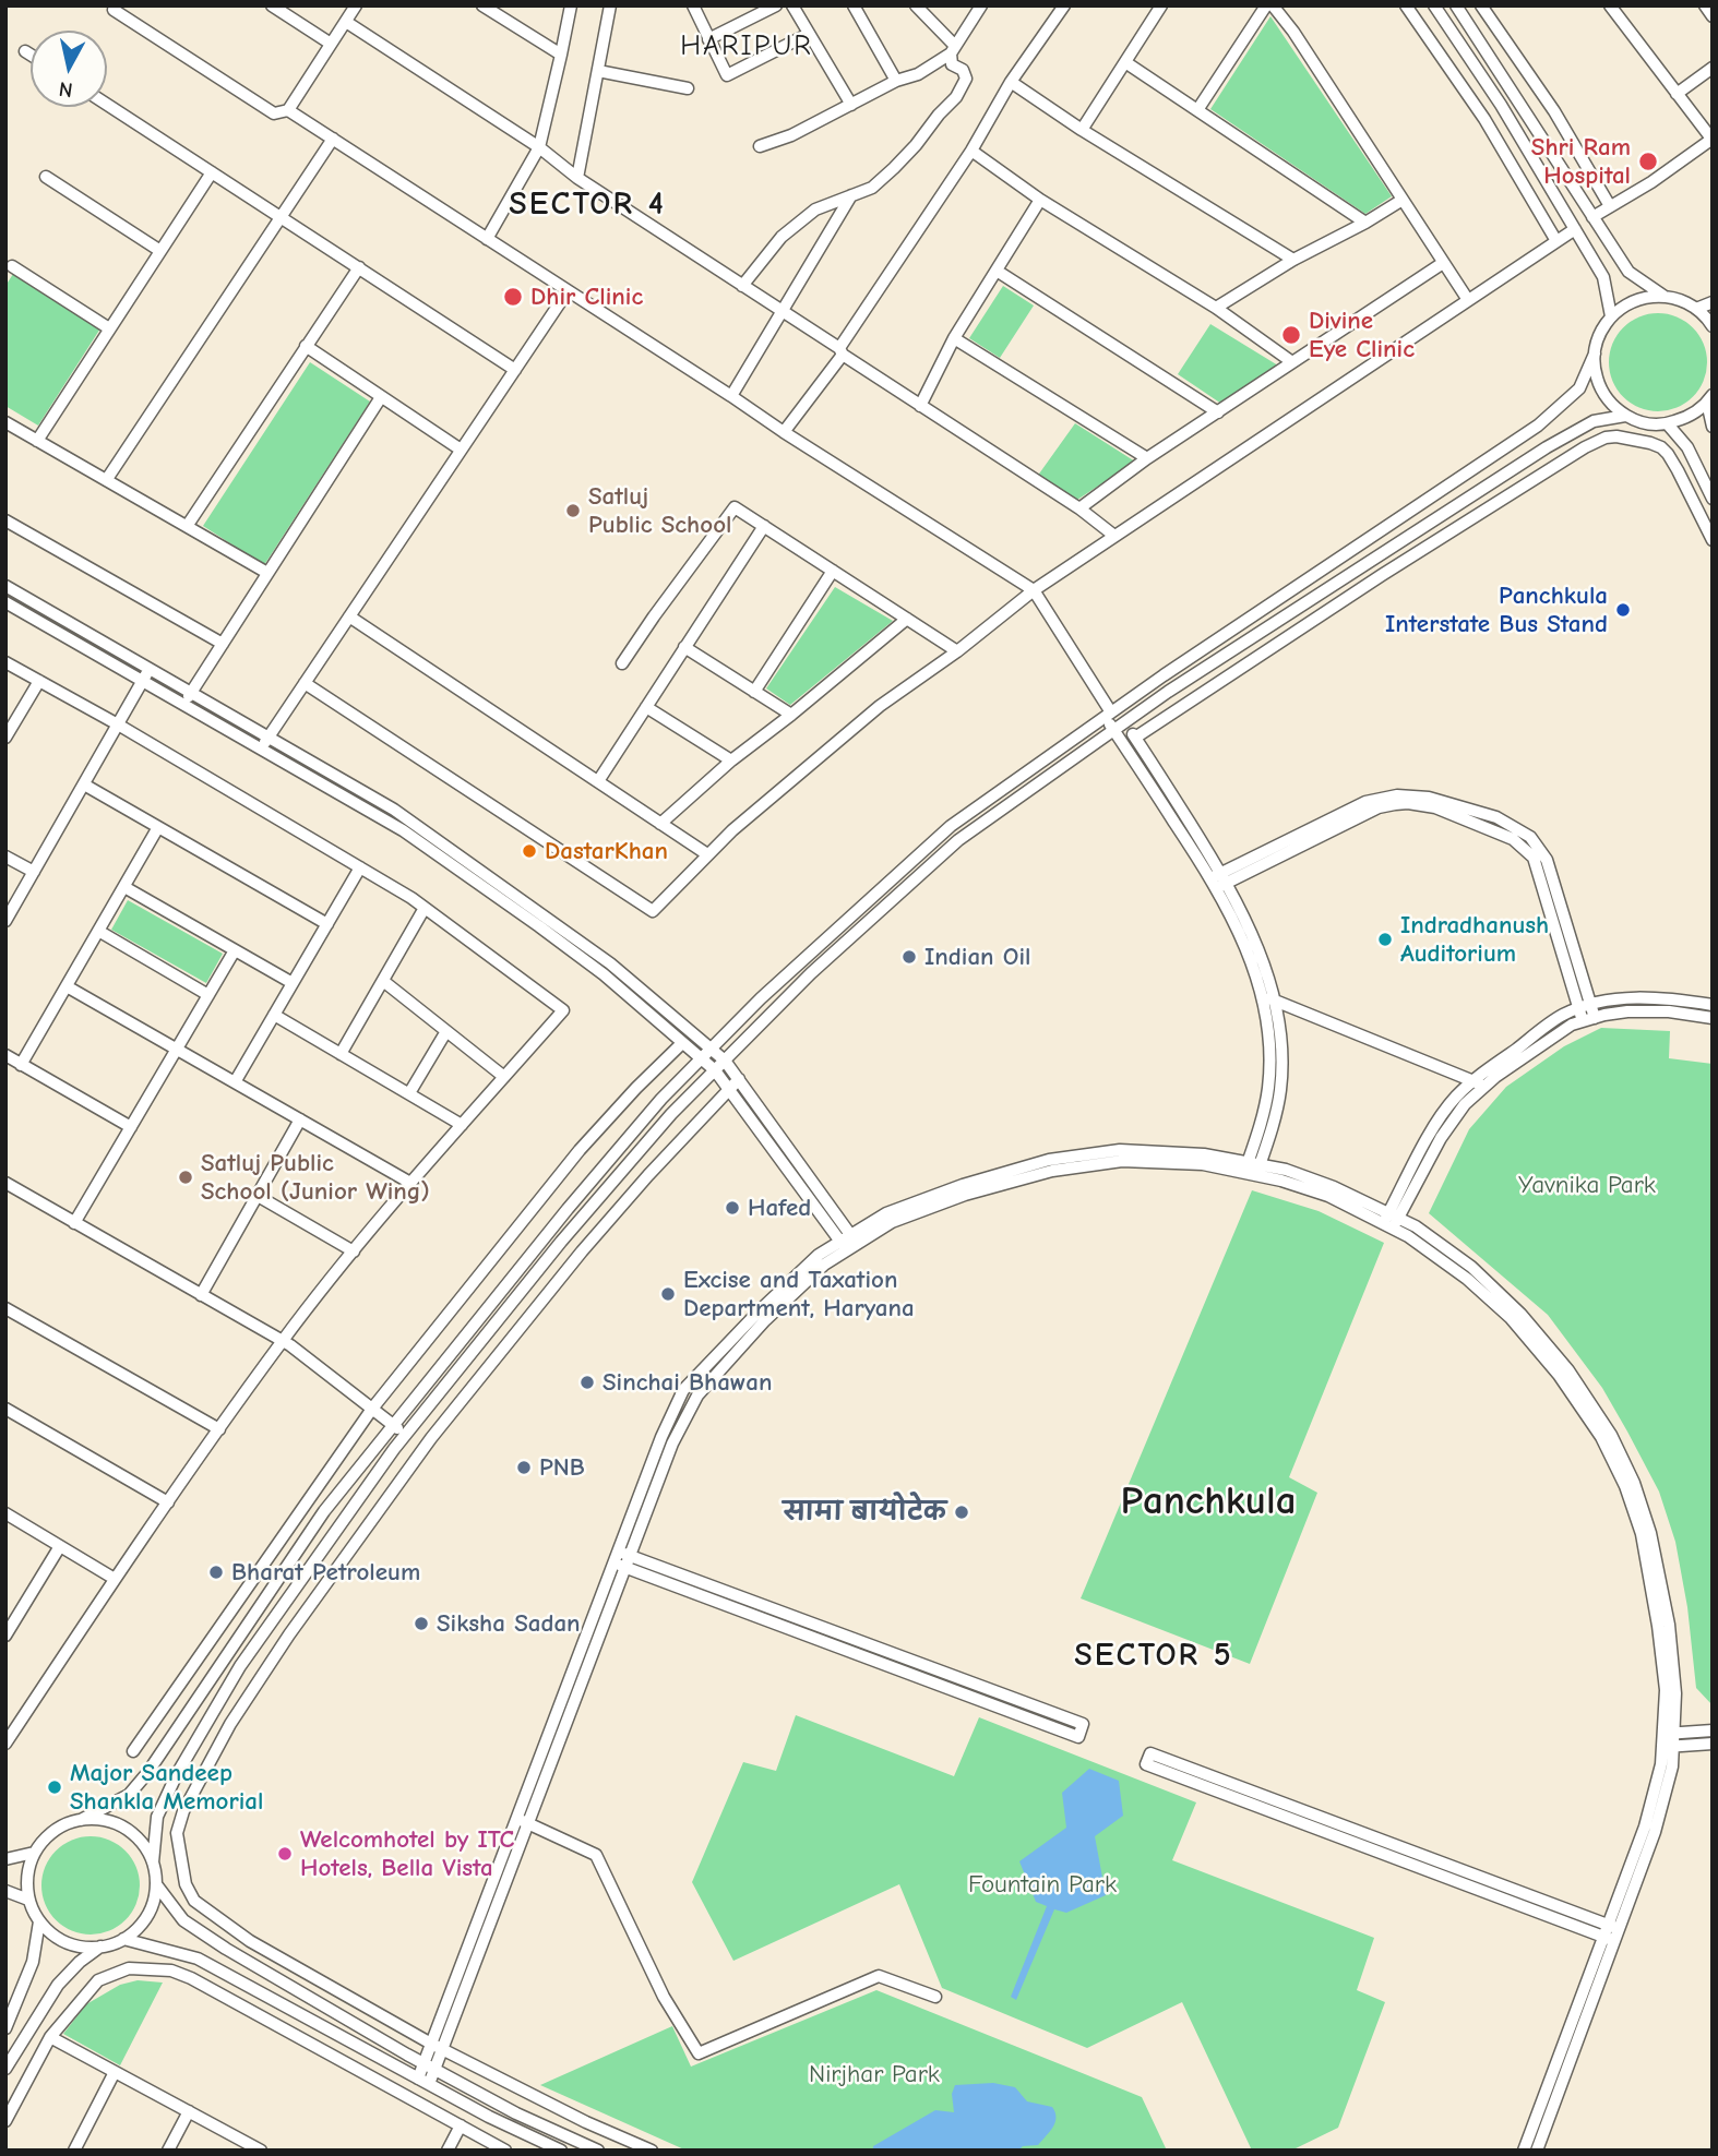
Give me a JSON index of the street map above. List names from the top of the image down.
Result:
{
  "districts": [
    "HARIPUR",
    "SECTOR 4",
    "Panchkula",
    "SECTOR 5"
  ],
  "parks": ["Yavnika Park", "Fountain Park", "Nirjhar Park"],
  "places": [
    "Shri Ram Hospital",
    "Dhir Clinic",
    "Divine Eye Clinic",
    "Satluj Public School",
    "Panchkula Interstate Bus Stand",
    "DastarKhan",
    "Indradhanush Auditorium",
    "Indian Oil",
    "Satluj Public School (Junior Wing)",
    "Hafed",
    "Excise and Taxation Department, Haryana",
    "Sinchai Bhawan",
    "PNB",
    "सामा बायोटेक",
    "Bharat Petroleum",
    "Siksha Sadan",
    "Major Sandeep Shankla Memorial",
    "Welcomhotel by ITC Hotels, Bella Vista"
  ],
  "north": "bottom"
}
